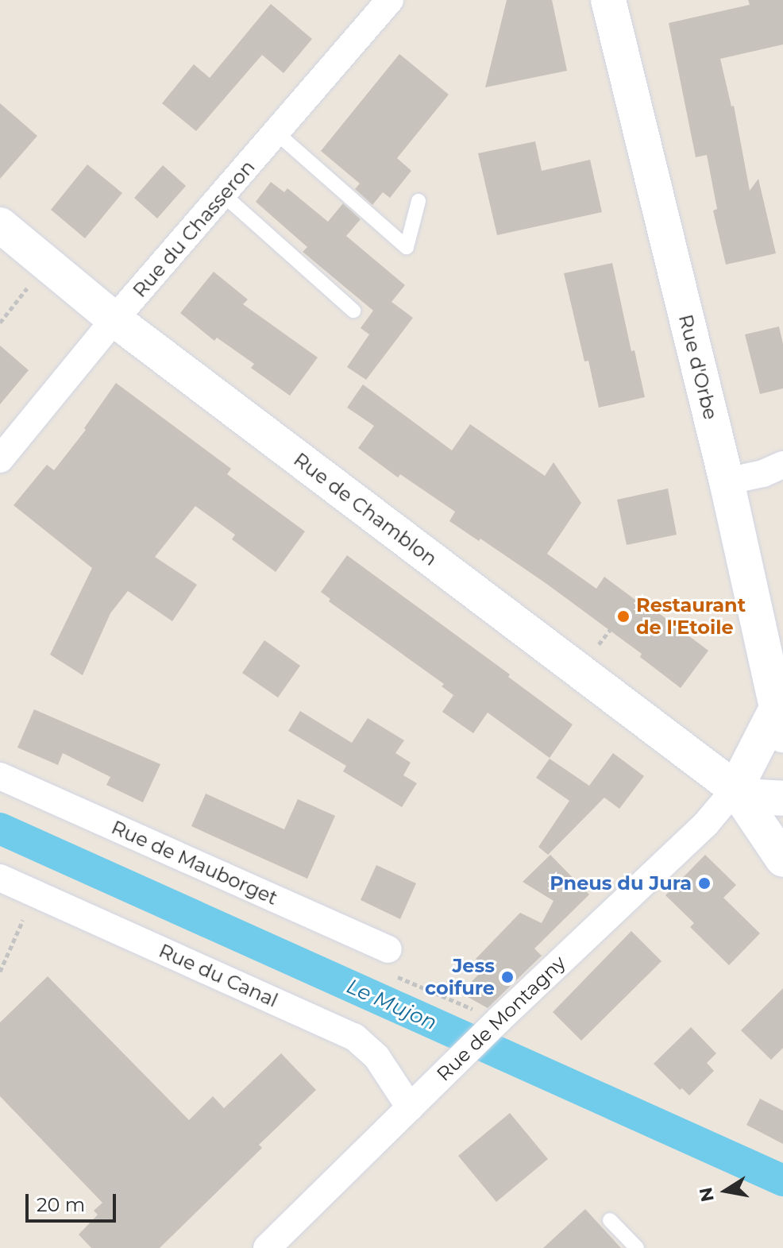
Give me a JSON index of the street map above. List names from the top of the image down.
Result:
{
  "streets": {
    "street": [
      "Rue du Chasseron",
      "Rue d'Orbe",
      "Rue de Chamblon",
      "Rue de Mauborget",
      "Rue du Canal",
      "Rue de Montagny"
    ]
  },
  "crossings": [
    ["Rue du Chasseron", "Rue de Chamblon"],
    ["Rue de Chamblon", "Rue de Montagny"],
    ["Rue du Canal", "Rue de Montagny"]
  ],
  "water": ["Le Mujon"],
  "places": ["Restaurant de l'Etoile", "Pneus du Jura", "Jess coifure"],
  "scale_bar": "20 m",
  "north": "left"
}
